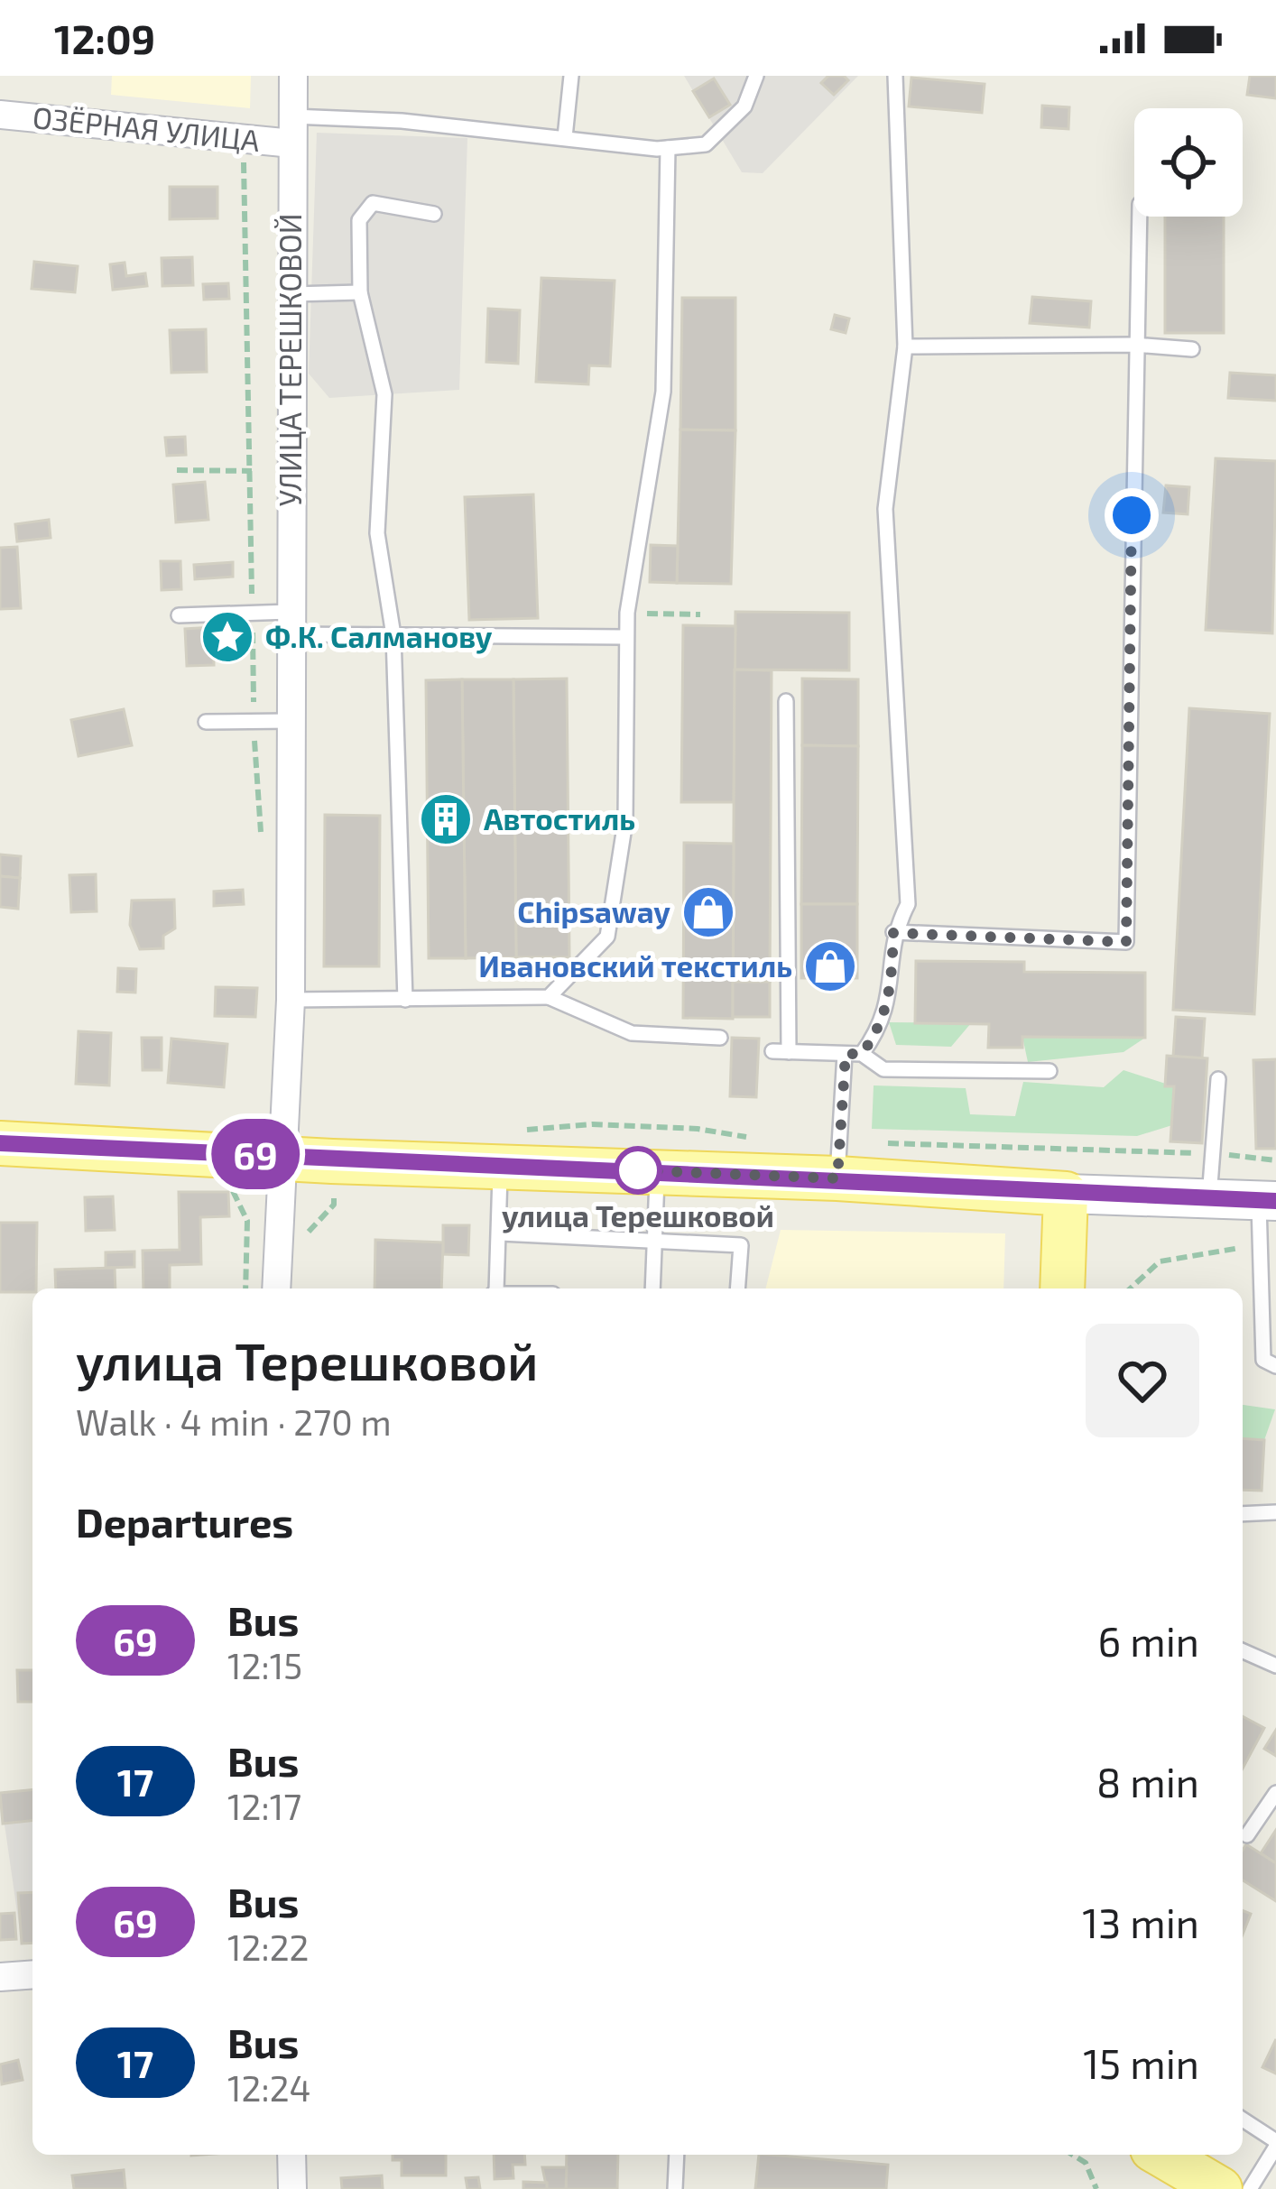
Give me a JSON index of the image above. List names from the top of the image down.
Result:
{
  "streets": {
    "street": ["ОЗЁРНАЯ УЛИЦА", "УЛИЦА ТЕРЕШКОВОЙ"]
  },
  "crossings": [
    ["ОЗЁРНАЯ УЛИЦА", "УЛИЦА ТЕРЕШКОВОЙ"]
  ],
  "places": {
    "place": ["Ф.К. Салманову"],
    "building": ["Автостиль"],
    "shop": ["Chipsaway", "Ивановский текстиль"],
    "other": ["улица Терешковой"]
  },
  "lines": ["bus line 69"],
  "page": {
    "status": "12:09",
    "on_map": "69",
    "heading": [
      ["улица Терешковой", "Walk · 4 min · 270 m"],
      "Departures"
    ],
    "list": [
      {
        "mark": "69",
        "name": "Bus",
        "note": "12:15",
        "value": "6 min"
      },
      {
        "mark": "17",
        "name": "Bus",
        "note": "12:17",
        "value": "8 min"
      },
      {
        "mark": "69",
        "name": "Bus",
        "note": "12:22",
        "value": "13 min"
      },
      {
        "mark": "17",
        "name": "Bus",
        "note": "12:24",
        "value": "15 min"
      }
    ]
  }
}
